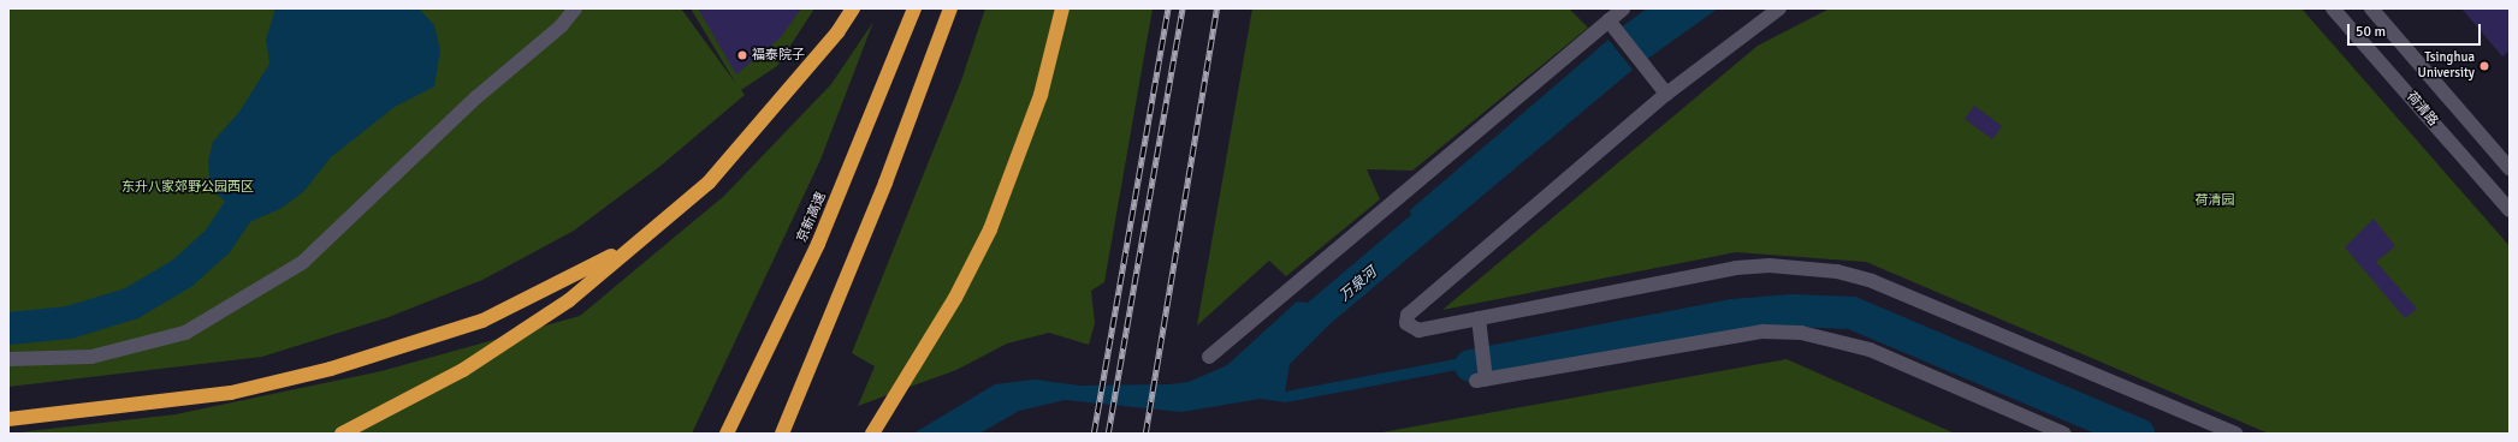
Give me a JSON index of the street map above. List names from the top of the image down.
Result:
{
  "streets": {
    "highway": ["京新高速"],
    "street": ["荷清路"]
  },
  "water": ["万泉河"],
  "parks": ["东升八家郊野公园西区", "荷清园"],
  "places": ["福泰院子", "Tsinghua University"],
  "scale_bar": "50 m"
}
